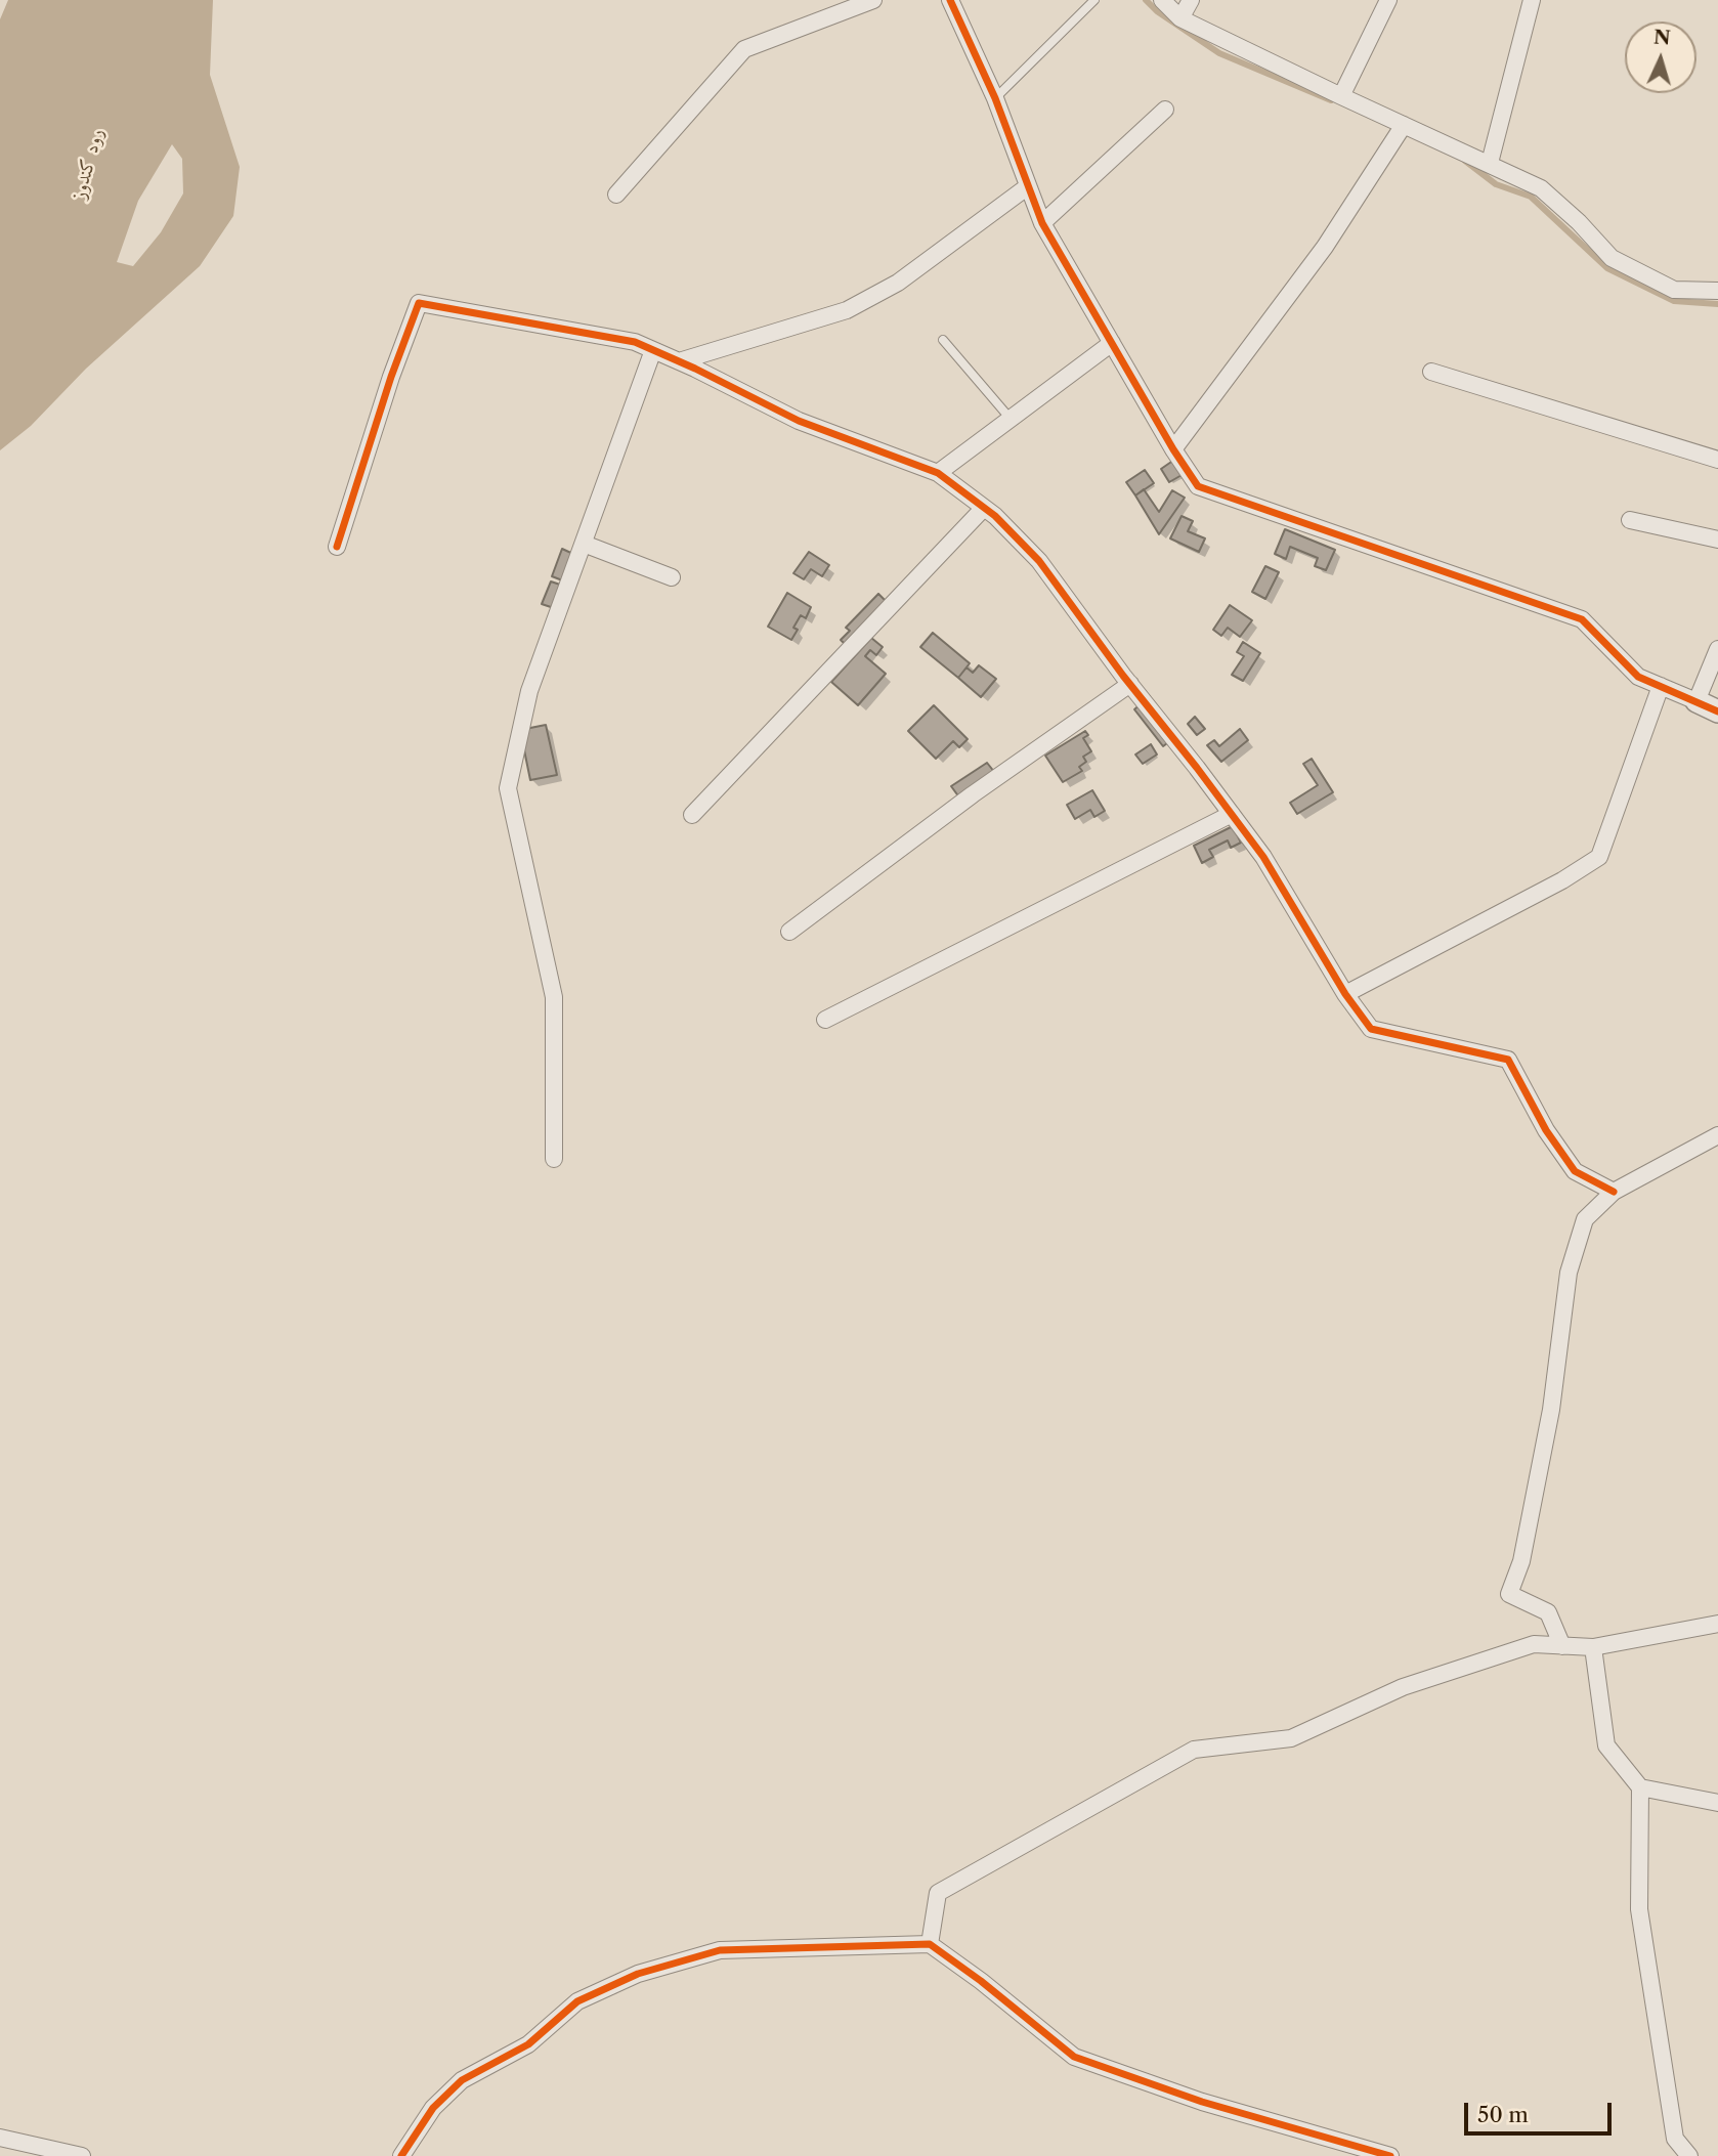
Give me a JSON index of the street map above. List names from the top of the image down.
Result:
{
  "water": ["رود کندوز"],
  "scale_bar": "50 m",
  "north": "top"
}
